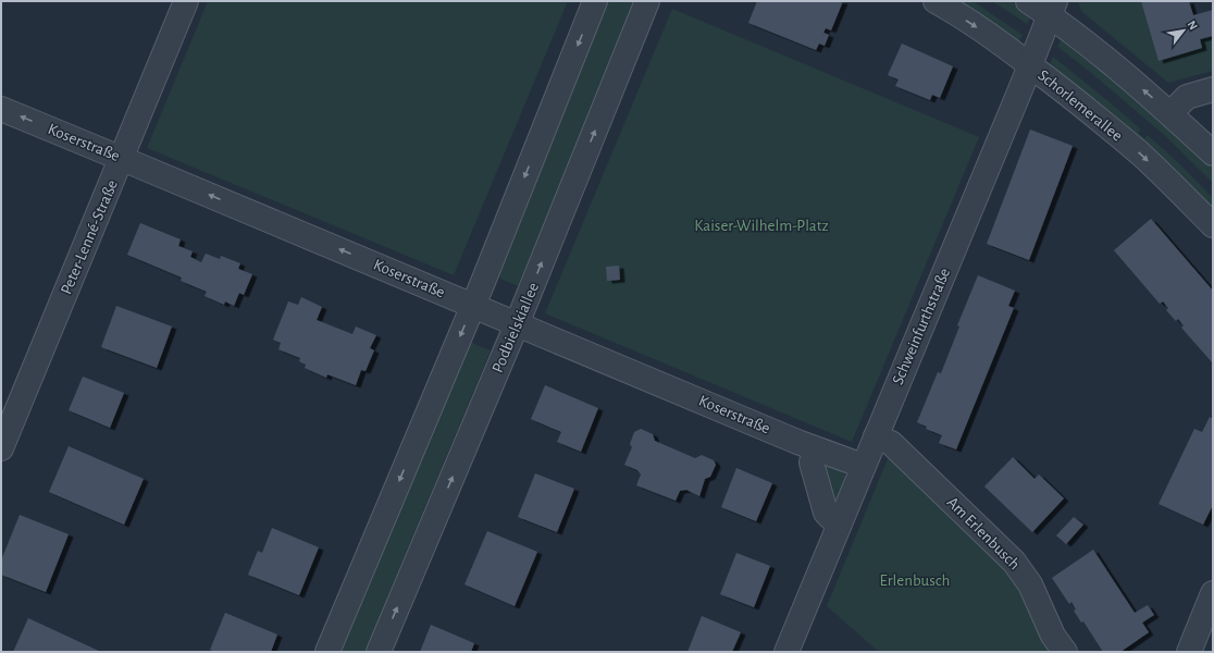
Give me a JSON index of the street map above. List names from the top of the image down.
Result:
{
  "streets": {
    "street": [
      "Schorlemerallee",
      "Koserstraße",
      "Peter-Lenné-Straße",
      "Schweinfurthstraße",
      "Podbielskiallee",
      "Am Erlenbusch"
    ]
  },
  "crossings": [
    ["Schorlemerallee", "Schweinfurthstraße"],
    ["Koserstraße", "Peter-Lenné-Straße"],
    ["Koserstraße", "Schweinfurthstraße"],
    ["Koserstraße", "Podbielskiallee"],
    ["Schweinfurthstraße", "Am Erlenbusch"]
  ],
  "one_way": ["Koserstraße"],
  "parks": ["Kaiser-Wilhelm-Platz", "Erlenbusch"],
  "north": "top right"
}
